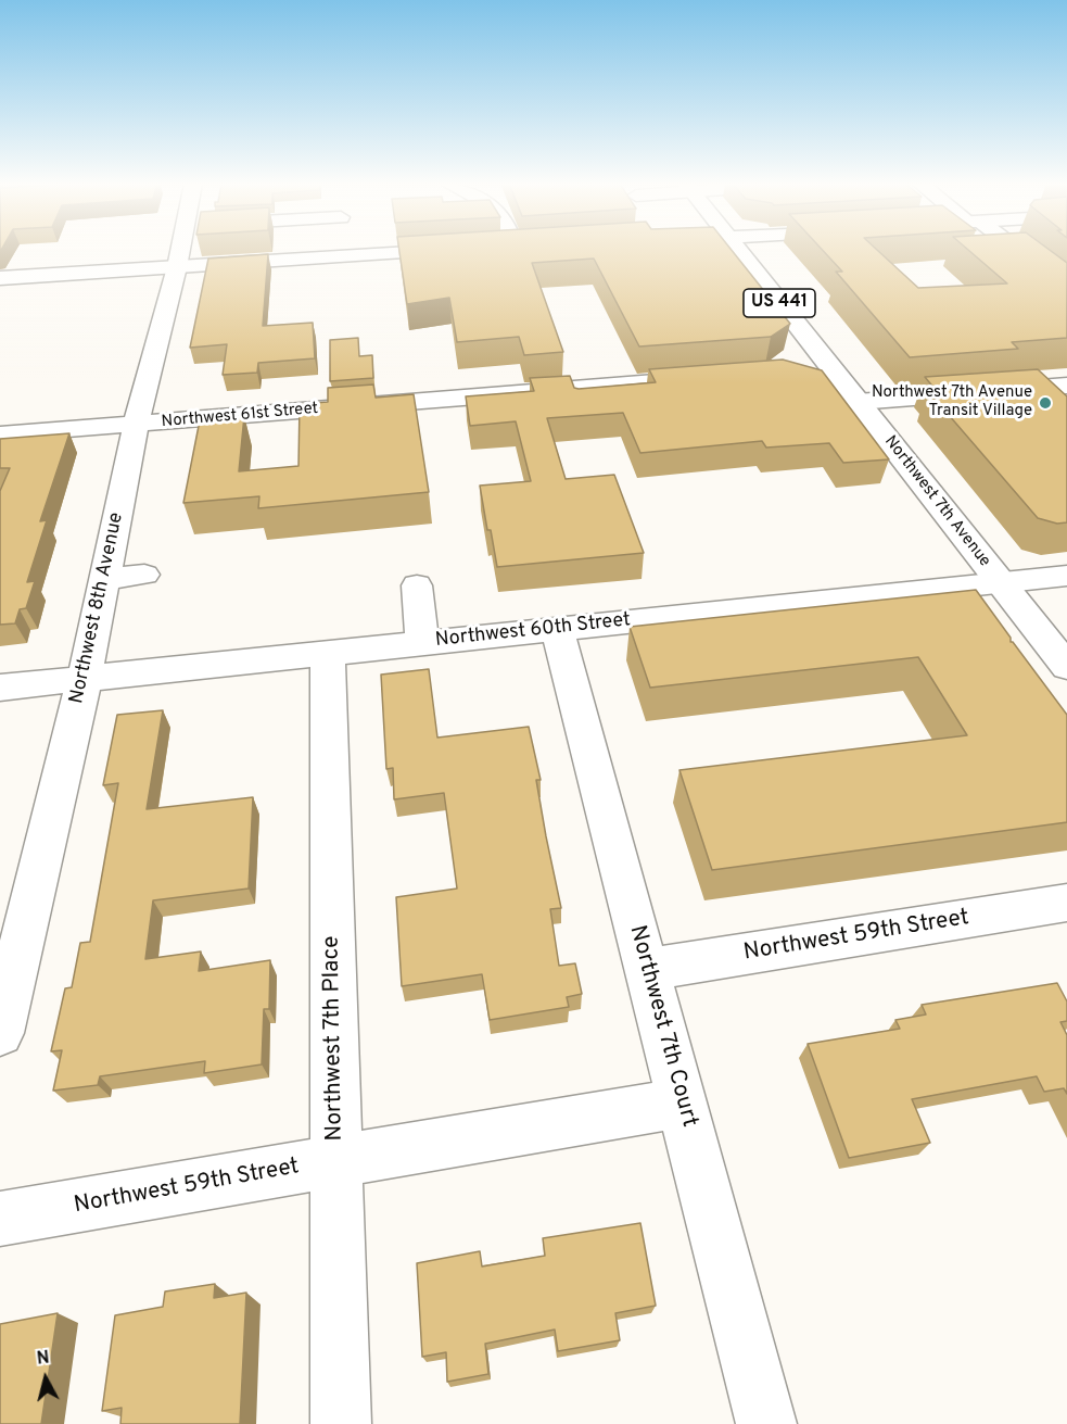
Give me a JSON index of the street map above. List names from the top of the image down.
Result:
{
  "streets": {
    "street": [
      "US 441",
      "Northwest 61st Street",
      "Northwest 7th Avenue",
      "Northwest 8th Avenue",
      "Northwest 60th Street",
      "Northwest 59th Street",
      "Northwest 7th Court",
      "Northwest 7th Place"
    ]
  },
  "crossings": [
    ["Northwest 61st Street", "Northwest 8th Avenue"],
    ["Northwest 7th Avenue", "Northwest 60th Street"],
    ["Northwest 8th Avenue", "Northwest 60th Street"],
    ["Northwest 60th Street", "Northwest 7th Court"],
    ["Northwest 60th Street", "Northwest 7th Place"],
    ["Northwest 59th Street", "Northwest 7th Court"],
    ["Northwest 59th Street", "Northwest 7th Place"]
  ],
  "places": ["Northwest 7th Avenue Transit Village"],
  "north": "top"
}
